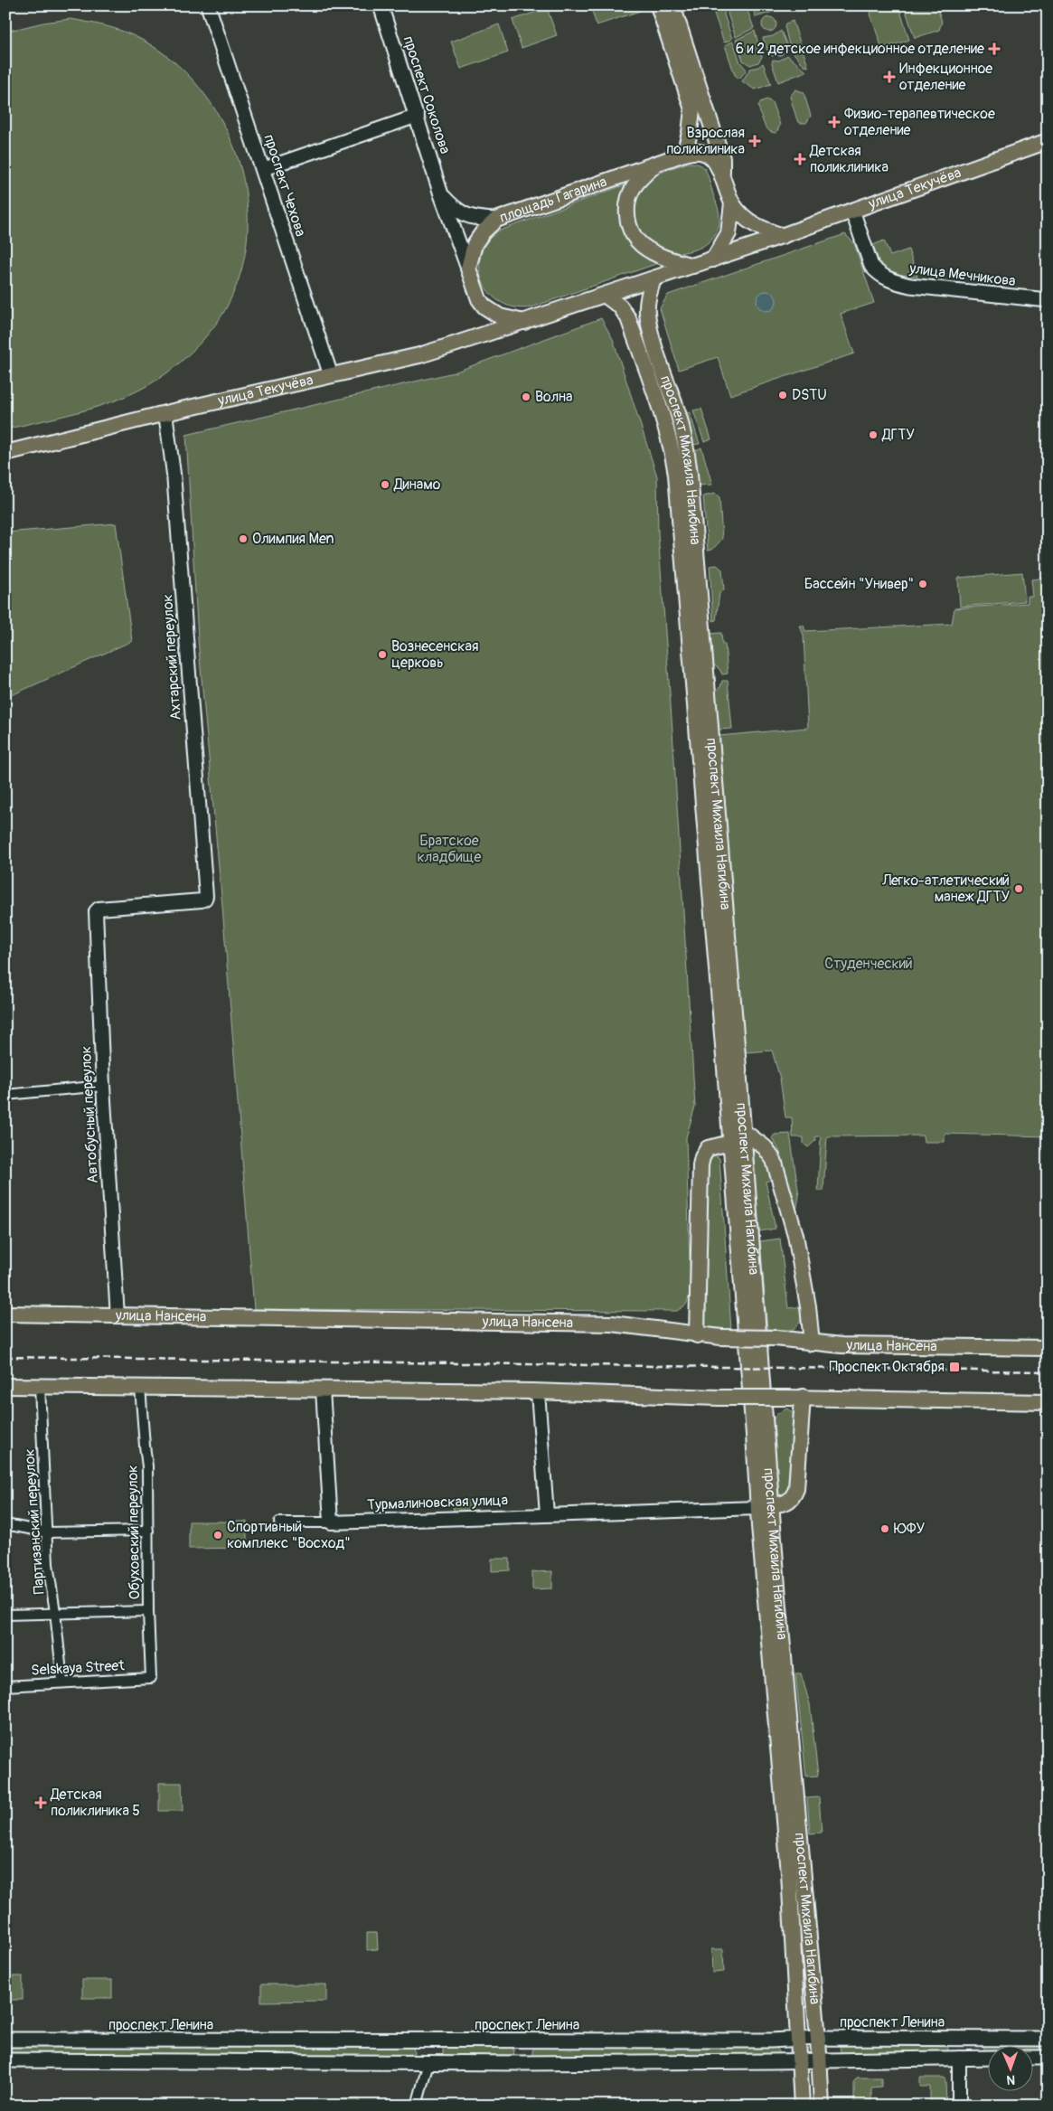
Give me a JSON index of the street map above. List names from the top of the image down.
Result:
{
  "streets": {
    "main road": [
      "проспект Соколова",
      "проспект Чехова",
      "улица Текучёва",
      "площадь Гагарина",
      "улица Мечникова",
      "проспект Михаила Нагибина",
      "улица Нансена",
      "проспект Ленина"
    ],
    "street": [
      "Ахтарский переулок",
      "Автобусный переулок",
      "Турмалиновская улица",
      "Партизанский переулок",
      "Обуховский переулок",
      "Selskaya Street"
    ]
  },
  "crossings": [
    ["проспект Соколова", "площадь Гагарина"],
    ["проспект Чехова", "улица Текучёва"],
    ["улица Текучёва", "площадь Гагарина"],
    ["улица Текучёва", "улица Мечникова"],
    ["улица Текучёва", "Ахтарский переулок"],
    ["проспект Михаила Нагибина", "Турмалиновская улица"],
    ["проспект Михаила Нагибина", "проспект Ленина"],
    ["Ахтарский переулок", "Автобусный переулок"],
    ["Автобусный переулок", "улица Нансена"],
    ["Партизанский переулок", "Selskaya Street"],
    ["Обуховский переулок", "Selskaya Street"]
  ],
  "parks": ["Братское кладбище", "Студенческий"],
  "places": {
    "health": [
      "6 и 2 детское инфекционное отделение",
      "Инфекционное отделение",
      "Физио-терапевтическое отделение",
      "Взрослая поликлиника",
      "Детская поликлиника",
      "Детская поликлиника 5"
    ],
    "other": [
      "DSTU",
      "Волна",
      "ДГТУ",
      "Динамо",
      "Олимпия Men",
      "Бассейн \"Универ\"",
      "Вознесенская церковь",
      "Легко-атлетический манеж ДГТУ",
      "ЮФУ",
      "Спортивный комплекс \"Восход\""
    ],
    "transit": ["Проспект Октября"]
  },
  "north": "bottom"
}
